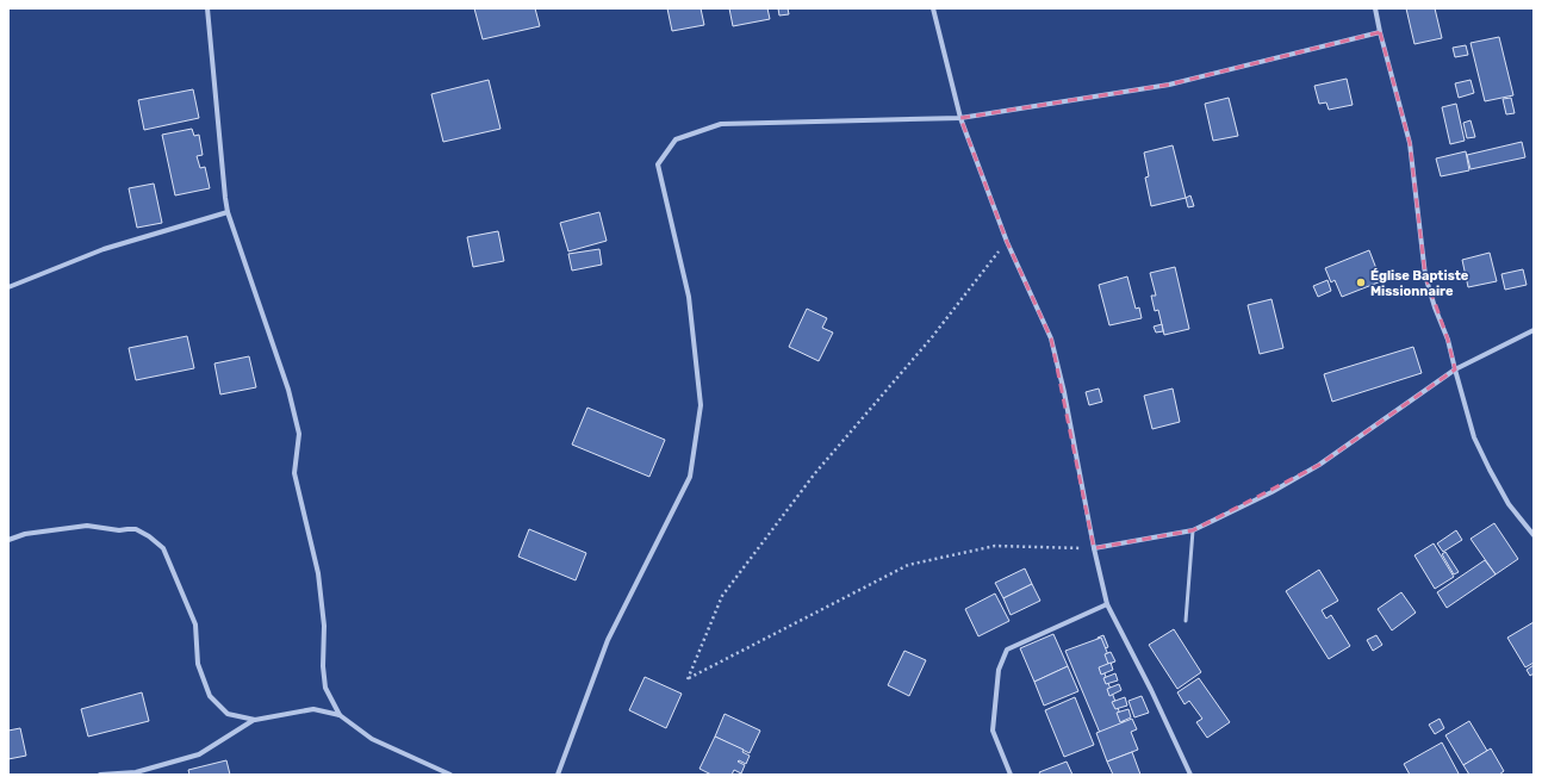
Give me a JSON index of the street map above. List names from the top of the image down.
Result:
{
  "places": ["Église Baptiste Missionnaire"]
}
